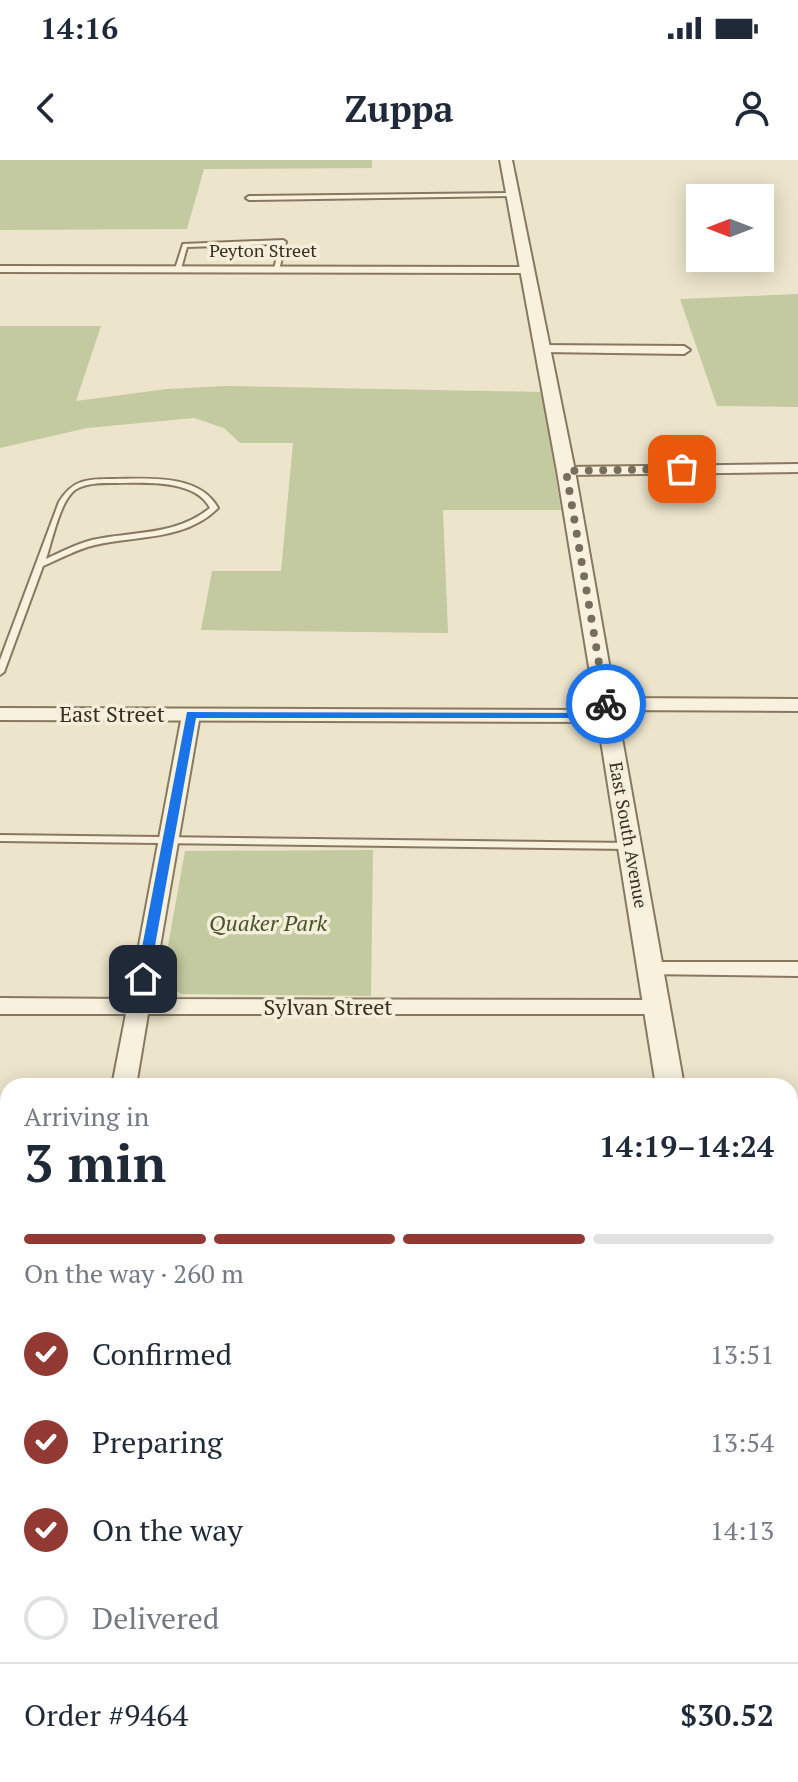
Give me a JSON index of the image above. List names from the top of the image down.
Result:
{
  "streets": {
    "street": [
      "Peyton Street",
      "East Street",
      "East South Avenue",
      "Sylvan Street"
    ]
  },
  "crossings": [
    ["Peyton Street", "East South Avenue"],
    ["East Street", "East South Avenue"],
    ["East South Avenue", "Sylvan Street"]
  ],
  "parks": ["Quaker Park"],
  "north": "left",
  "page": {
    "status": "14:16",
    "header": "Zuppa",
    "heading": ["3 min", "Arriving in", "14:19–14:24"],
    "panel": ["Order #9464", "$30.52"],
    "bar": "On the way · 260 m",
    "list": [
      ["Confirmed", "13:51"],
      ["Preparing", "13:54"],
      ["On the way", "14:13"],
      "Delivered"
    ]
  }
}
